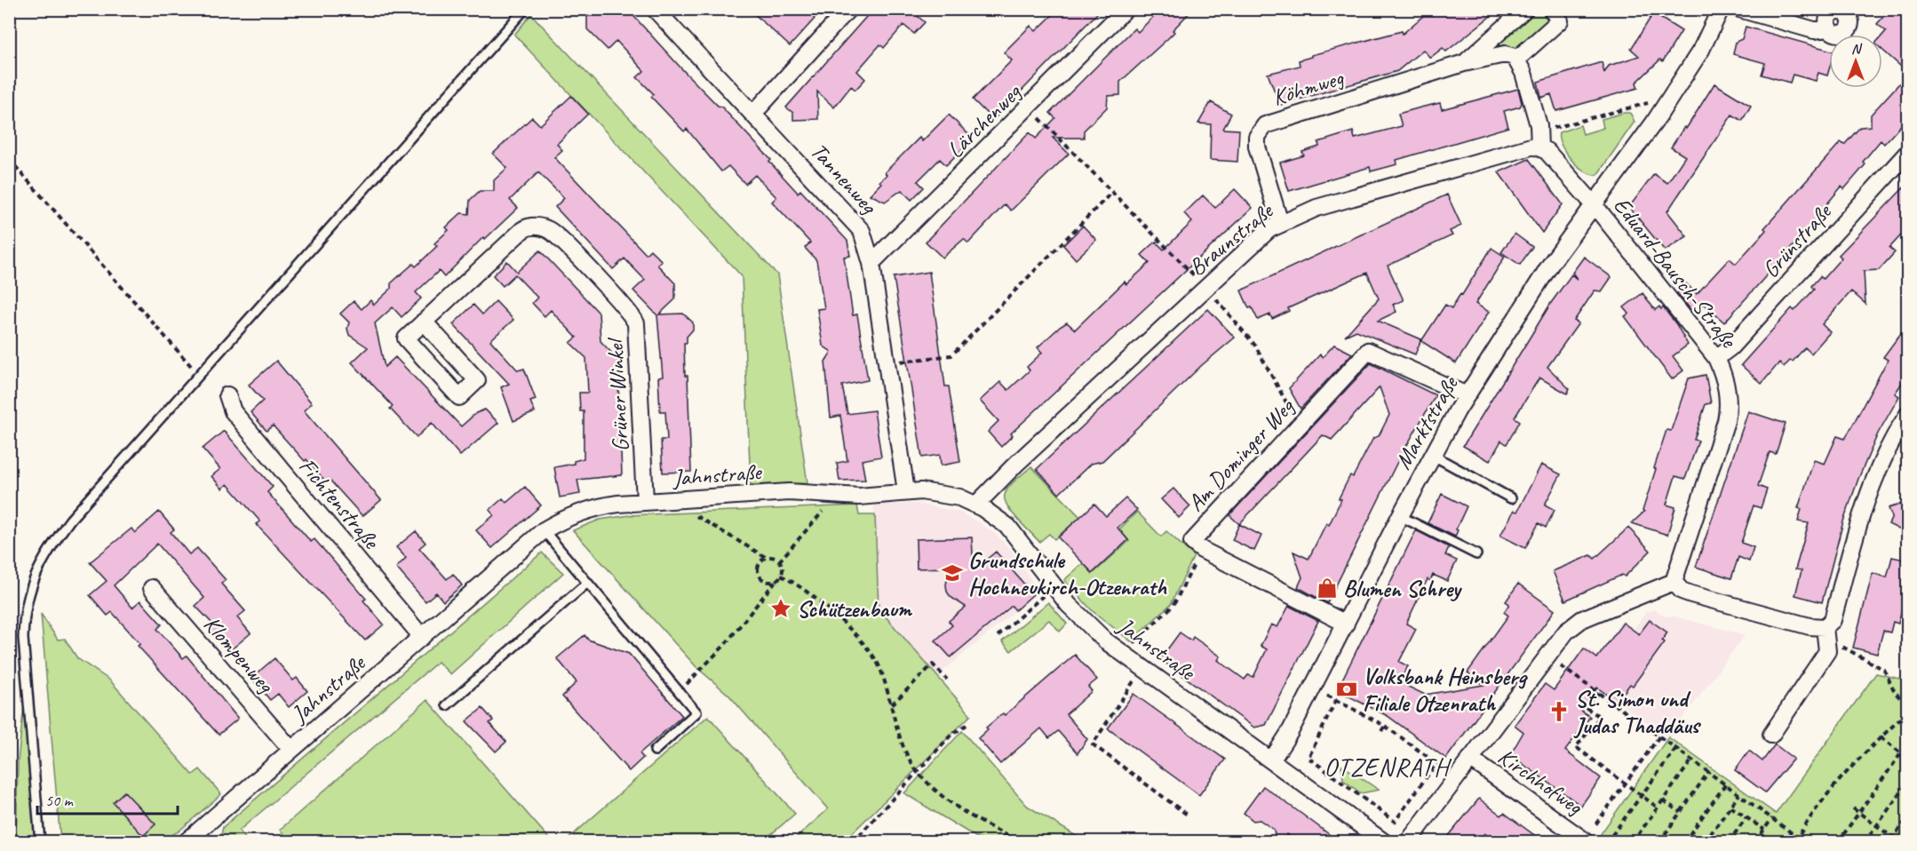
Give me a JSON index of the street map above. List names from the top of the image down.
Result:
{
  "streets": {
    "street": [
      "Köhmweg",
      "Lärchenweg",
      "Tannenweg",
      "Braunstraße",
      "Grünstraße",
      "Eduard-Bausch-Straße",
      "Grüner Winkel",
      "Marktstraße",
      "Am Dominger Weg",
      "Jahnstraße",
      "Fichtenstraße",
      "Klompenweg",
      "Kirchhofweg"
    ]
  },
  "crossings": [
    ["Köhmweg", "Braunstraße"],
    ["Lärchenweg", "Tannenweg"],
    ["Tannenweg", "Jahnstraße"],
    ["Braunstraße", "Jahnstraße"],
    ["Grünstraße", "Eduard-Bausch-Straße"],
    ["Eduard-Bausch-Straße", "Marktstraße"],
    ["Grüner Winkel", "Jahnstraße"],
    ["Marktstraße", "Am Dominger Weg"],
    ["Marktstraße", "Jahnstraße"],
    ["Jahnstraße", "Fichtenstraße"],
    ["Jahnstraße", "Klompenweg"]
  ],
  "districts": ["OTZENRATH"],
  "places": {
    "school or university": ["Grundschule Hochneukirch-Otzenrath"],
    "shop": ["Blumen Schrey"],
    "place": ["Schützenbaum"],
    "bank": ["Volksbank Heinsberg Filiale Otzenrath"],
    "church": ["St. Simon und Judas Thaddäus"]
  },
  "scale_bar": "50 m",
  "north": "top"
}
